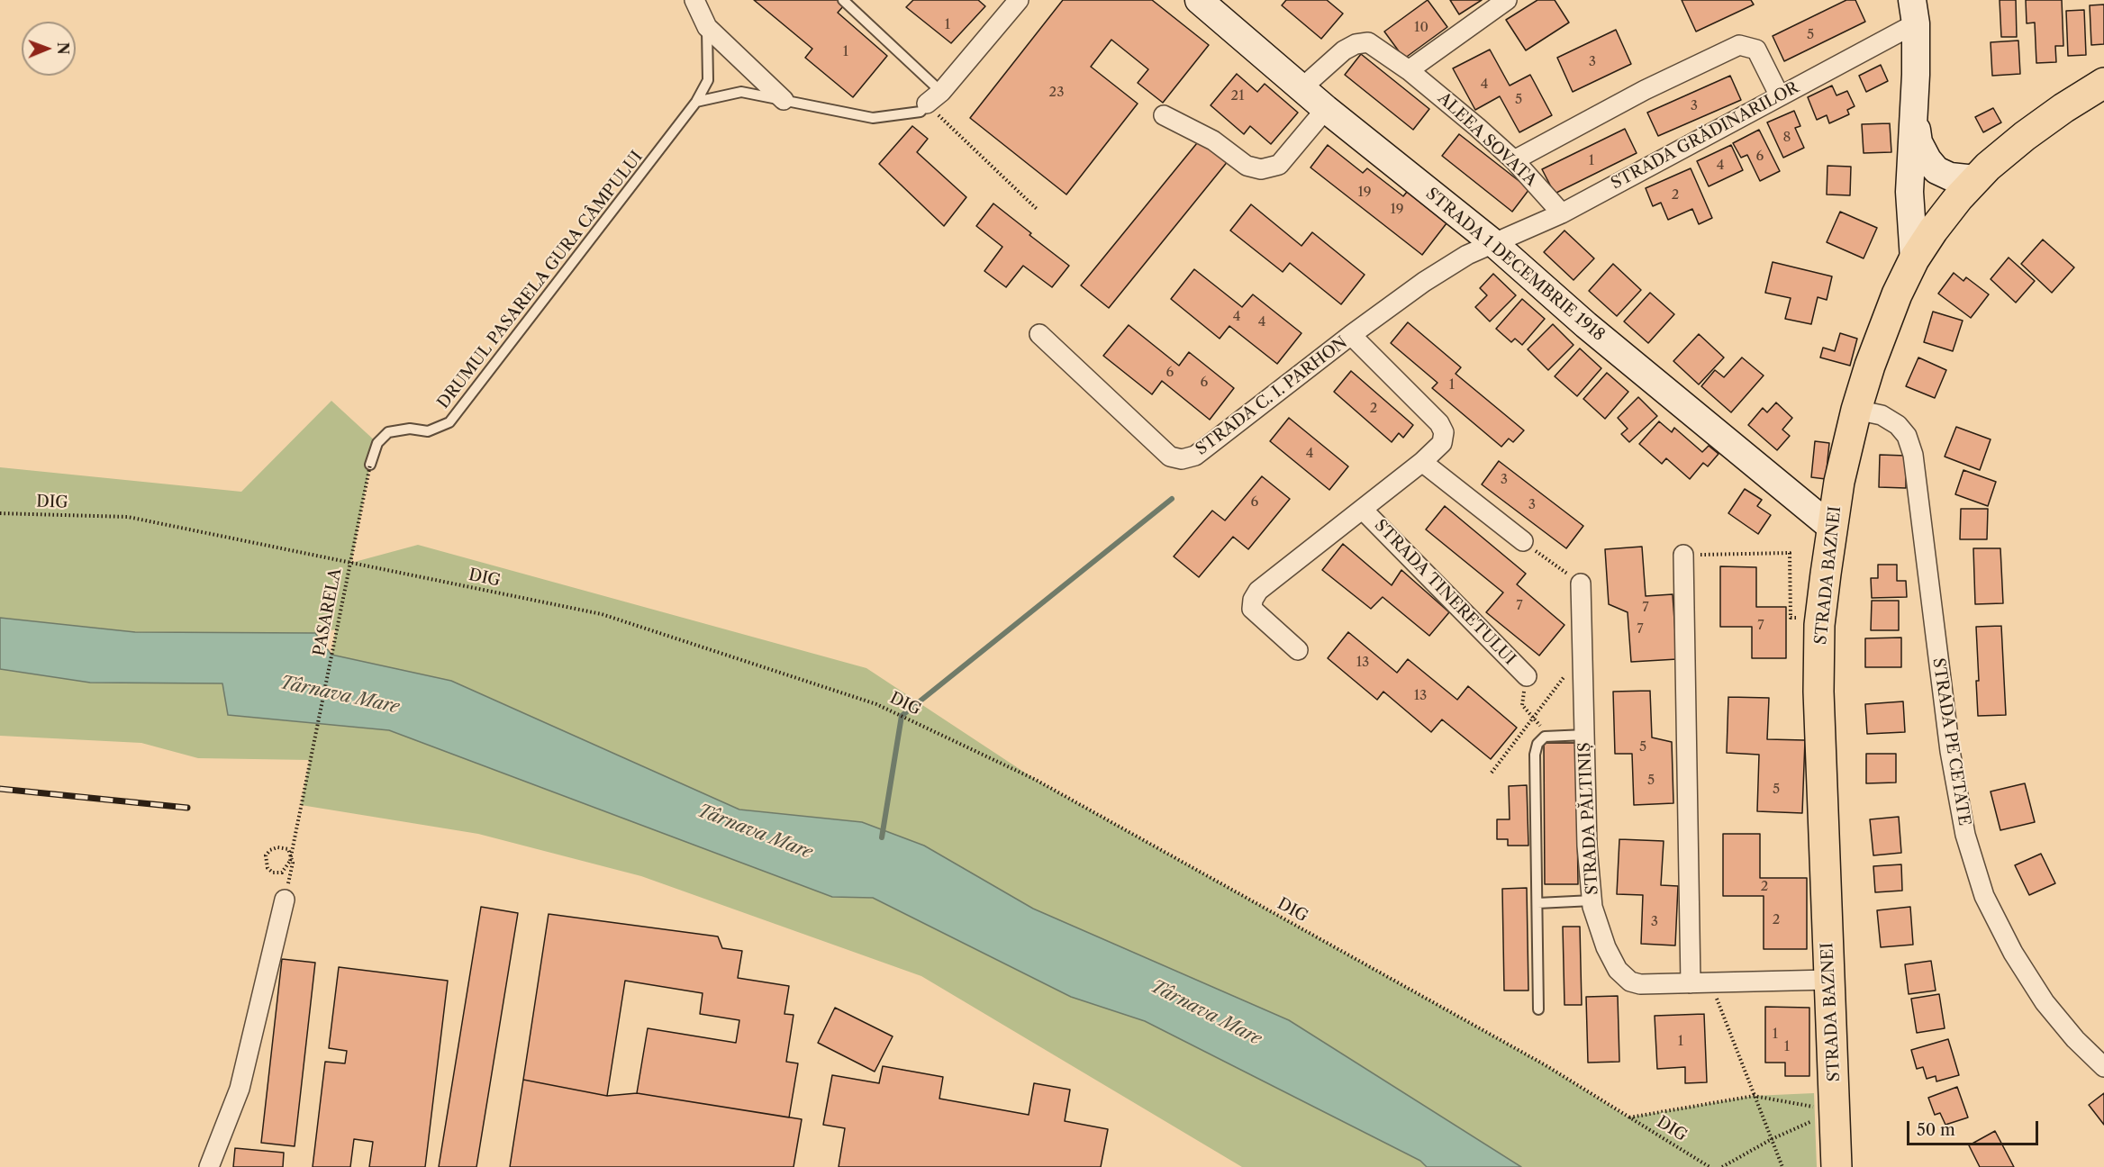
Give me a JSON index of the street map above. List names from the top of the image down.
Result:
{
  "streets": {
    "main road": ["STRADA 1 DECEMBRIE 1918", "STRADA BAZNEI"],
    "street": [
      "STRADA GRĂDINARILOR",
      "ALEEA SOVATA",
      "STRADA C. I. PARHON",
      "STRADA TINERETULUI",
      "STRADA PE CETATE",
      "STRADA PĂLTINIȘ"
    ],
    "lane": ["DRUMUL PASARELA GURA CÂMPULUI"],
    "path": ["DIG", "PASARELA"]
  },
  "crossings": [
    ["STRADA GRĂDINARILOR", "ALEEA SOVATA"],
    ["STRADA GRĂDINARILOR", "STRADA 1 DECEMBRIE 1918"],
    ["STRADA GRĂDINARILOR", "STRADA C. I. PARHON"],
    ["ALEEA SOVATA", "STRADA 1 DECEMBRIE 1918"],
    ["STRADA 1 DECEMBRIE 1918", "STRADA C. I. PARHON"],
    ["STRADA 1 DECEMBRIE 1918", "STRADA BAZNEI"],
    ["DRUMUL PASARELA GURA CÂMPULUI", "PASARELA"],
    ["STRADA C. I. PARHON", "STRADA TINERETULUI"],
    ["STRADA BAZNEI", "STRADA PE CETATE"],
    ["STRADA BAZNEI", "STRADA PĂLTINIȘ"]
  ],
  "water": ["Târnava Mare"],
  "house_numbers": [
    "1",
    "10",
    "5",
    "1",
    "3",
    "4",
    "23",
    "21",
    "5",
    "3",
    "8",
    "6",
    "1",
    "4",
    "19",
    "2",
    "19",
    "4",
    "4",
    "6",
    "6",
    "1",
    "2",
    "4",
    "3",
    "6",
    "3",
    "7",
    "7",
    "7",
    "7",
    "13",
    "13",
    "5",
    "5",
    "5",
    "2",
    "2",
    "3",
    "1",
    "1",
    "1"
  ],
  "scale_bar": "50 m",
  "north": "right"
}
